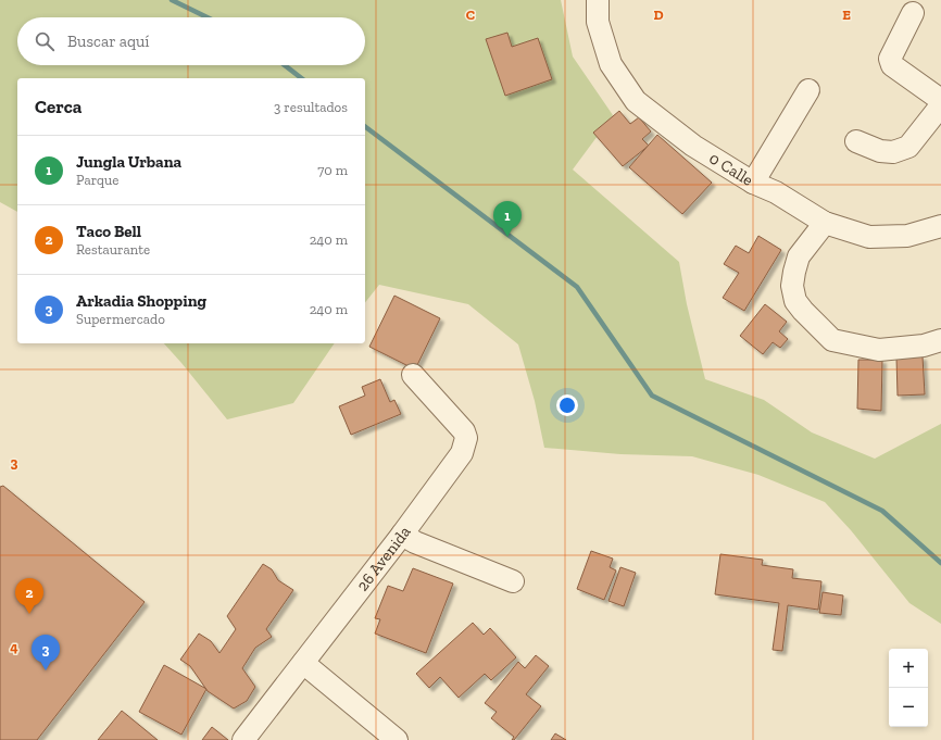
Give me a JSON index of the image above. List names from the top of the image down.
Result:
{
  "streets": {
    "street": ["0 Calle", "26 Avenida"]
  },
  "page": {
    "search": "Buscar aquí",
    "heading": ["Cerca", "3 resultados"],
    "list": [
      {
        "mark": "1",
        "name": "Jungla Urbana",
        "note": "Parque",
        "value": "70 m"
      },
      {
        "mark": "2",
        "name": "Taco Bell",
        "note": "Restaurante",
        "value": "240 m"
      },
      {
        "mark": "3",
        "name": "Arkadia Shopping",
        "note": "Supermercado",
        "value": "240 m"
      }
    ],
    "pins": ["1", "2", "3"],
    "map_buttons": ["+", "−"]
  },
  "grid": {
    "columns": ["C", "D", "E"],
    "rows": ["3", "4"]
  }
}
